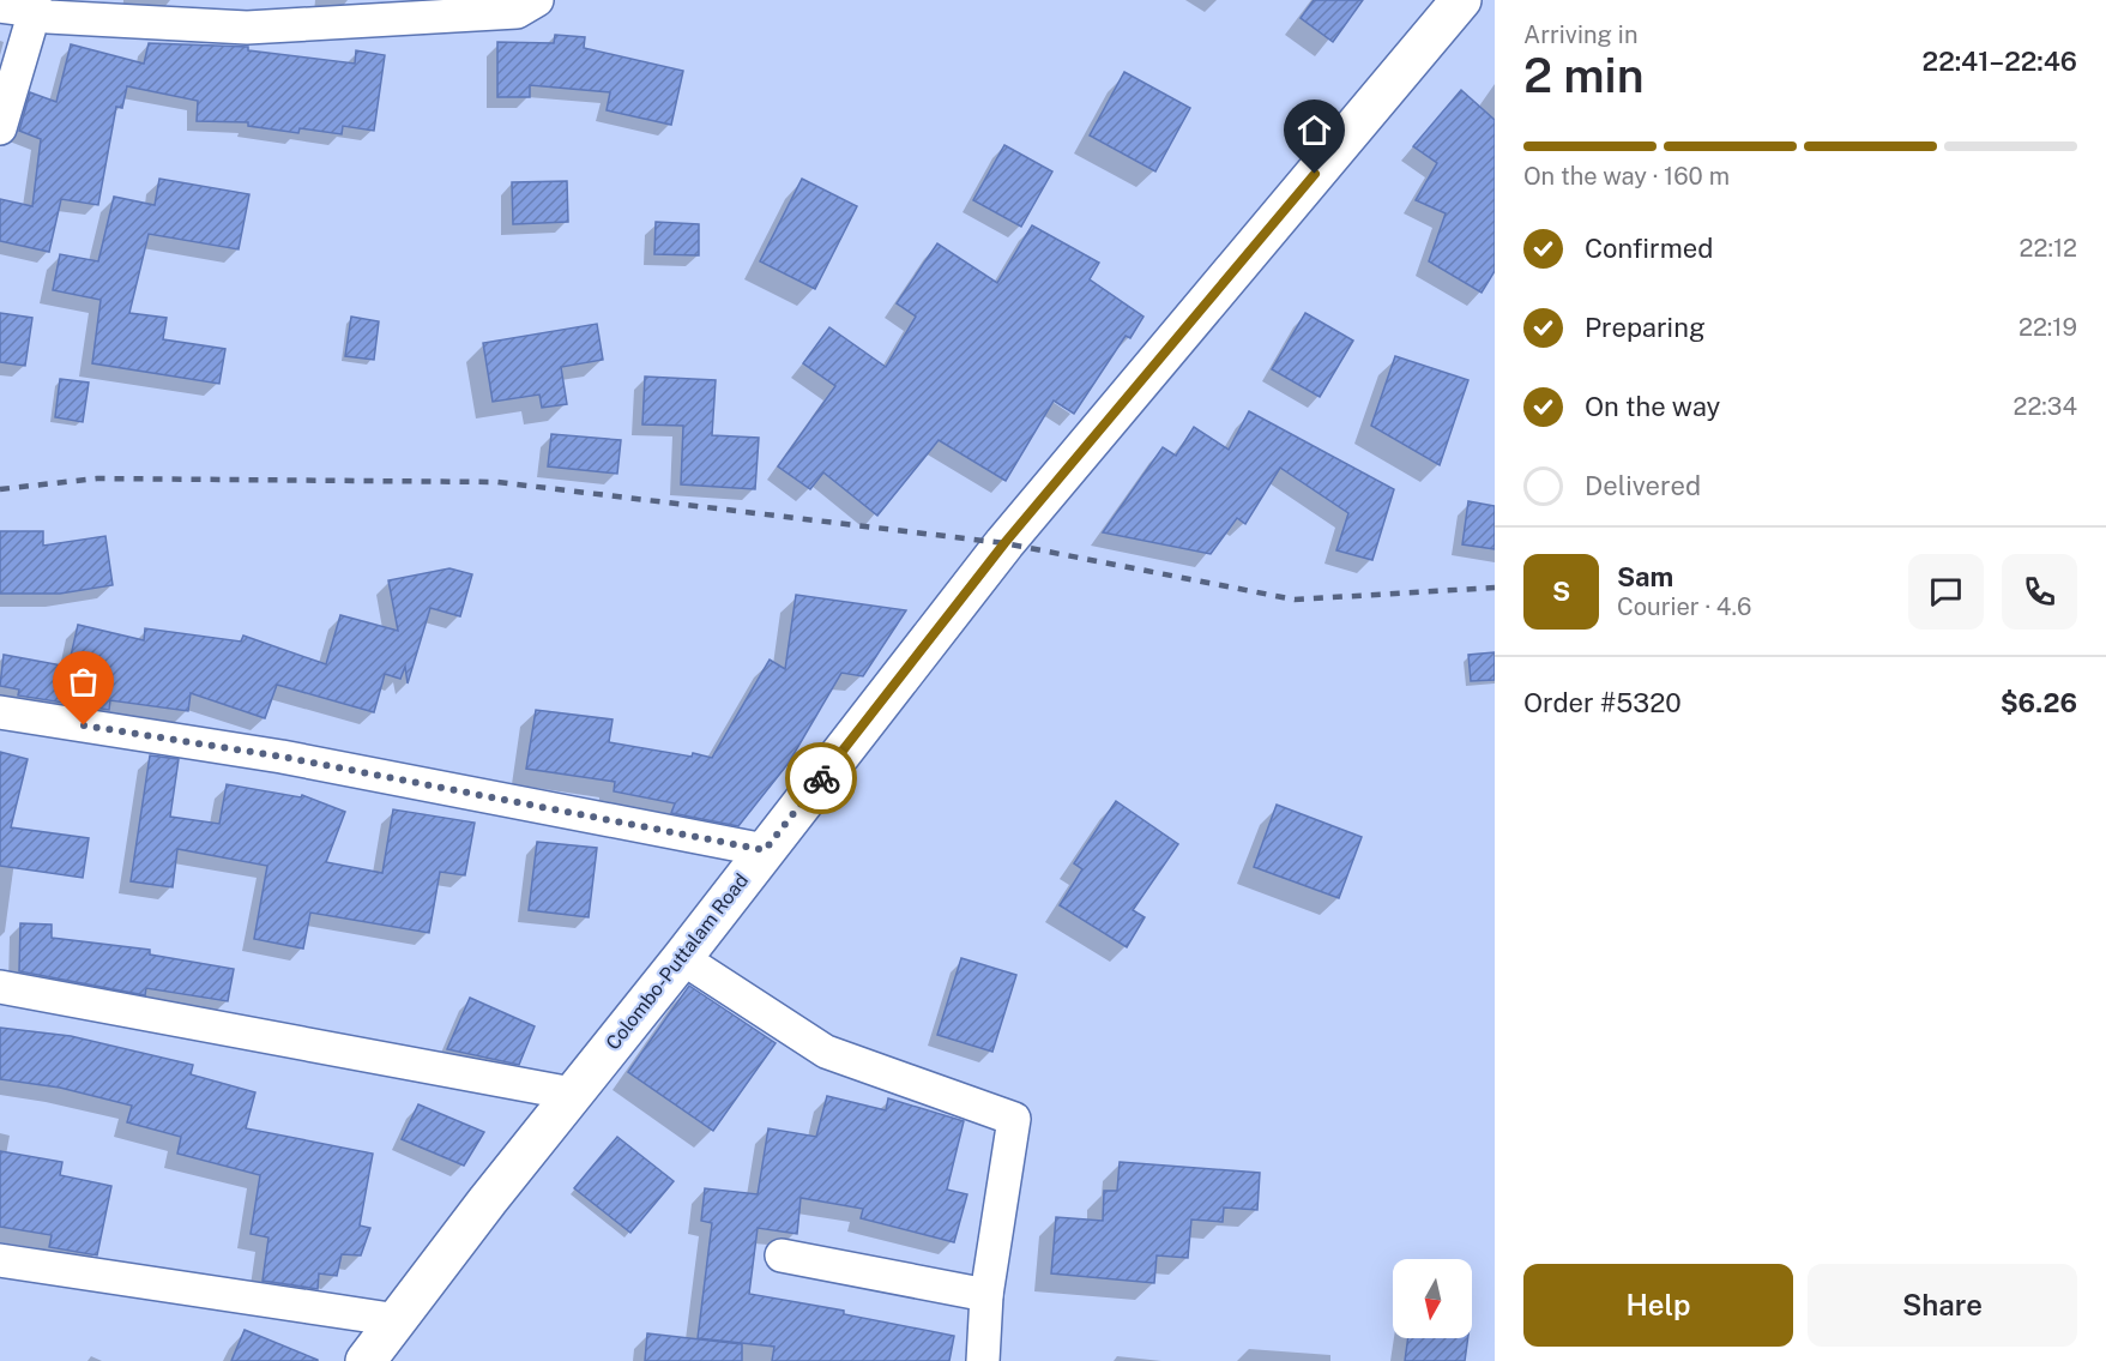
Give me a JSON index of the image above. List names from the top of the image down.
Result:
{
  "streets": {
    "highway": ["Colombo-Puttalam Road"]
  },
  "north": "bottom",
  "page": {
    "heading": ["2 min", "Arriving in", "22:41–22:46"],
    "panel": [
      "Sam",
      "Courier · 4.6",
      "Order #5320",
      "$6.26"
    ],
    "bar": "On the way · 160 m",
    "list": [
      ["Confirmed", "22:12"],
      ["Preparing", "22:19"],
      ["On the way", "22:34"],
      "Delivered"
    ],
    "round": "S",
    "buttons": ["Help", "Share"]
  }
}
